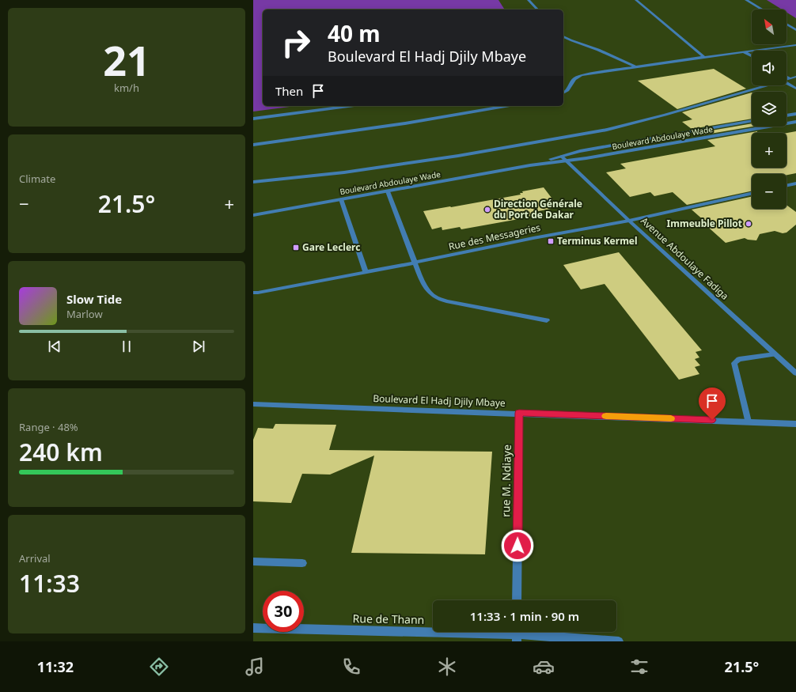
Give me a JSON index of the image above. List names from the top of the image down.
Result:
{
  "streets": {
    "street": [
      "Boulevard Abdoulaye Wade",
      "Rue des Messageries",
      "Avenue Abdoulaye Fadiga",
      "Boulevard El Hadj Djily Mbaye",
      "rue M. Ndiaye",
      "Rue de Thann"
    ]
  },
  "crossings": [
    ["Boulevard Abdoulaye Wade", "Avenue Abdoulaye Fadiga"],
    ["Rue des Messageries", "Avenue Abdoulaye Fadiga"],
    ["Boulevard El Hadj Djily Mbaye", "rue M. Ndiaye"]
  ],
  "places": {
    "other": ["Direction Générale du Port de Dakar", "Immeuble Pillot"],
    "transit": ["Terminus Kermel", "Gare Leclerc"]
  },
  "north": "top left",
  "page": {
    "tile": [
      ["21", "km/h"],
      "Climate",
      ["Range · 48%", "240 km"],
      ["Arrival", "11:33"]
    ],
    "map_buttons": ["+", "−"],
    "turn": ["40 m", "Boulevard El Hadj Djily Mbaye"],
    "then": "Then",
    "heat": ["−", "21.5°", "+"],
    "song": ["Slow Tide", "Marlow"],
    "limit": "30",
    "trip": "11:33 · 1 min · 90 m",
    "tabs": ["11:32", "21.5°"]
  }
}
